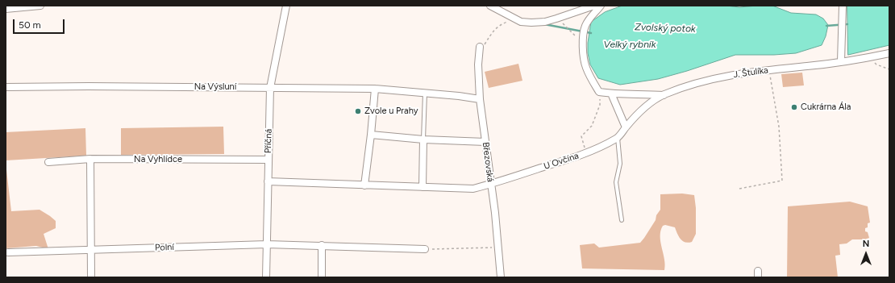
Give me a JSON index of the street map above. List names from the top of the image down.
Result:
{
  "streets": {
    "street": [
      "J. Štulíka",
      "Na Výsluní",
      "Příčná",
      "Na Vyhlídce",
      "U Ovčína",
      "Březovská",
      "Polní"
    ]
  },
  "crossings": [
    ["J. Štulíka", "U Ovčína"],
    ["Na Výsluní", "Příčná"],
    ["Na Výsluní", "Březovská"],
    ["Příčná", "Na Vyhlídce"],
    ["Příčná", "Polní"],
    ["U Ovčína", "Březovská"]
  ],
  "water": ["Zvolský potok", "Velký rybník"],
  "places": ["Cukrárna Ála", "Zvole u Prahy"],
  "scale_bar": "50 m",
  "north": "top"
}
